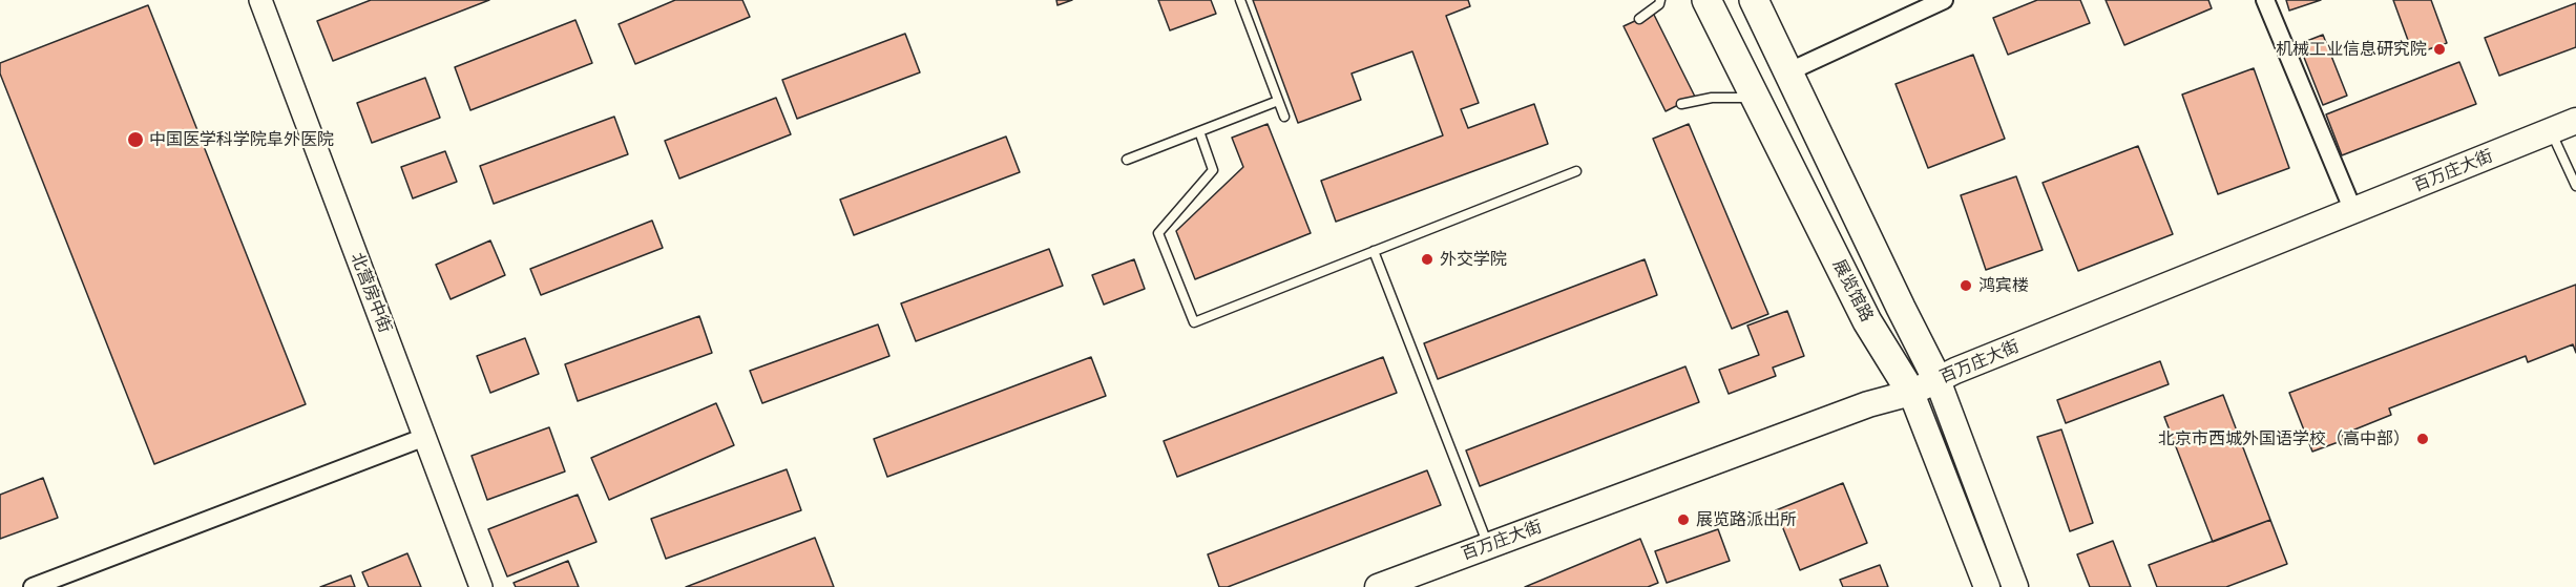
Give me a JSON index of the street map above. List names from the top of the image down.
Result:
{
  "streets": {
    "main road": ["百万庄大街", "展览馆路"],
    "street": ["北营房中街"]
  },
  "crossings": [
    ["百万庄大街", "展览馆路"]
  ],
  "places": [
    "机械工业信息研究院",
    "中国医学科学院阜外医院",
    "外交学院",
    "鸿宾楼",
    "北京市西城外国语学校（高中部）",
    "展览路派出所"
  ]
}
